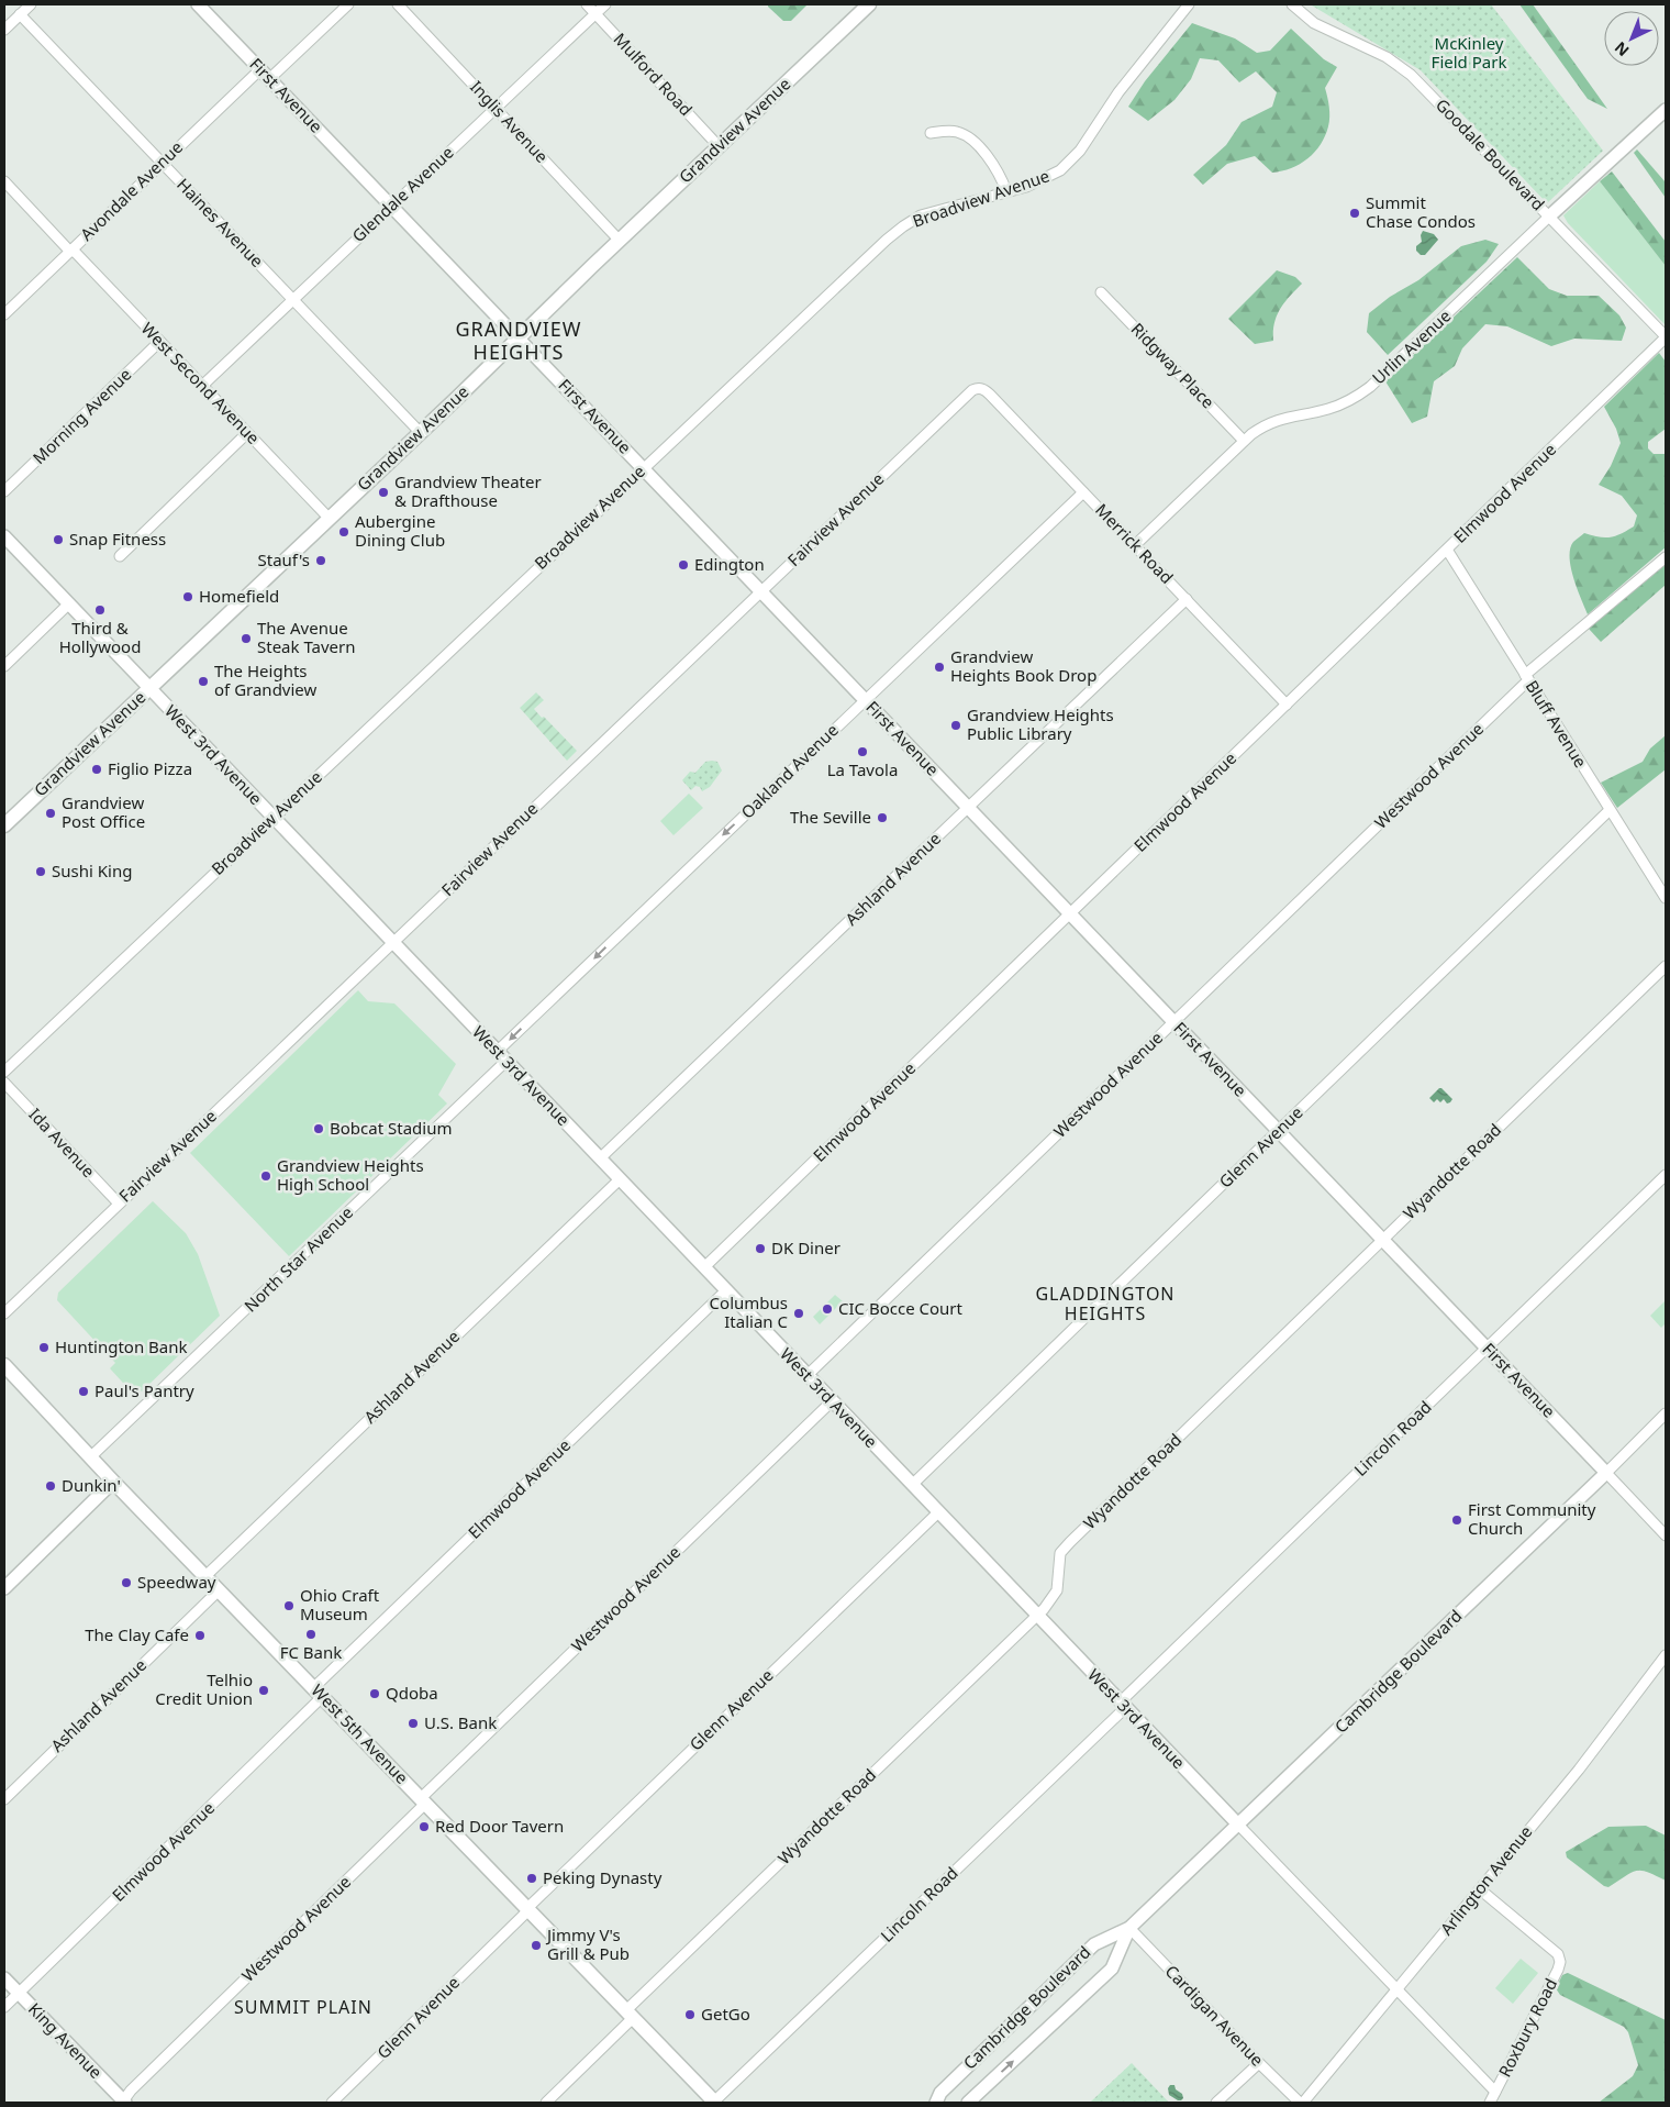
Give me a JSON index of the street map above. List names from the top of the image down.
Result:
{
  "streets": {
    "main road": ["Grandview Avenue", "West 5th Avenue"],
    "street": [
      "Mulford Road",
      "First Avenue",
      "Inglis Avenue",
      "Goodale Boulevard",
      "Avondale Avenue",
      "Glendale Avenue",
      "Broadview Avenue",
      "Haines Avenue",
      "Urlin Avenue",
      "Ridgway Place",
      "West Second Avenue",
      "Morning Avenue",
      "Elmwood Avenue",
      "Fairview Avenue",
      "Merrick Road",
      "Bluff Avenue",
      "West 3rd Avenue",
      "Oakland Avenue",
      "Westwood Avenue",
      "Ashland Avenue",
      "Ida Avenue",
      "Glenn Avenue",
      "Wyandotte Road",
      "North Star Avenue",
      "Lincoln Road",
      "Cambridge Boulevard",
      "Arlington Avenue",
      "Cardigan Avenue",
      "Roxbury Road",
      "King Avenue"
    ]
  },
  "crossings": [
    ["Mulford Road", "Grandview Avenue"],
    ["Mulford Road", "Glendale Avenue"],
    ["First Avenue", "Grandview Avenue"],
    ["First Avenue", "Avondale Avenue"],
    ["First Avenue", "Glendale Avenue"],
    ["First Avenue", "Broadview Avenue"],
    ["First Avenue", "Elmwood Avenue"],
    ["First Avenue", "Fairview Avenue"],
    ["First Avenue", "Oakland Avenue"],
    ["First Avenue", "Westwood Avenue"],
    ["First Avenue", "Ashland Avenue"],
    ["First Avenue", "Glenn Avenue"],
    ["First Avenue", "Wyandotte Road"],
    ["First Avenue", "Lincoln Road"],
    ["First Avenue", "Cambridge Boulevard"],
    ["Inglis Avenue", "Grandview Avenue"],
    ["Inglis Avenue", "Glendale Avenue"],
    ["Grandview Avenue", "Haines Avenue"],
    ["Grandview Avenue", "West Second Avenue"],
    ["Grandview Avenue", "West 3rd Avenue"],
    ["Goodale Boulevard", "Urlin Avenue"],
    ["Goodale Boulevard", "Elmwood Avenue"],
    ["Avondale Avenue", "Haines Avenue"],
    ["Avondale Avenue", "West Second Avenue"],
    ["Glendale Avenue", "Haines Avenue"],
    ["Glendale Avenue", "West Second Avenue"],
    ["Broadview Avenue", "West 3rd Avenue"],
    ["Urlin Avenue", "Ridgway Place"],
    ["Urlin Avenue", "Merrick Road"],
    ["West Second Avenue", "Morning Avenue"],
    ["Elmwood Avenue", "Merrick Road"],
    ["Elmwood Avenue", "Bluff Avenue"],
    ["Elmwood Avenue", "West 3rd Avenue"],
    ["Elmwood Avenue", "West 5th Avenue"],
    ["Elmwood Avenue", "King Avenue"],
    ["Fairview Avenue", "Merrick Road"],
    ["Fairview Avenue", "West 3rd Avenue"],
    ["Fairview Avenue", "Ida Avenue"],
    ["Merrick Road", "Oakland Avenue"],
    ["Merrick Road", "Ashland Avenue"],
    ["Bluff Avenue", "Westwood Avenue"],
    ["Bluff Avenue", "Glenn Avenue"],
    ["West 3rd Avenue", "Oakland Avenue"],
    ["West 3rd Avenue", "Westwood Avenue"],
    ["West 3rd Avenue", "Ashland Avenue"],
    ["West 3rd Avenue", "Glenn Avenue"],
    ["West 3rd Avenue", "Wyandotte Road"],
    ["West 3rd Avenue", "North Star Avenue"],
    ["West 3rd Avenue", "Lincoln Road"],
    ["West 3rd Avenue", "Cambridge Boulevard"],
    ["West 3rd Avenue", "Arlington Avenue"],
    ["West 3rd Avenue", "Roxbury Road"],
    ["Westwood Avenue", "West 5th Avenue"],
    ["Westwood Avenue", "King Avenue"],
    ["Ashland Avenue", "West 5th Avenue"],
    ["Glenn Avenue", "West 5th Avenue"],
    ["Wyandotte Road", "West 5th Avenue"],
    ["North Star Avenue", "West 5th Avenue"],
    ["Lincoln Road", "West 5th Avenue"],
    ["Cambridge Boulevard", "Cardigan Avenue"],
    ["Arlington Avenue", "Cardigan Avenue"],
    ["Arlington Avenue", "Roxbury Road"]
  ],
  "one_way": ["Oakland Avenue"],
  "districts": ["GRANDVIEW HEIGHTS", "GLADDINGTON HEIGHTS", "SUMMIT PLAIN"],
  "parks": ["McKinley Field Park"],
  "places": [
    "Summit Chase Condos",
    "Grandview Theater & Drafthouse",
    "Aubergine Dining Club",
    "Snap Fitness",
    "Stauf's",
    "Edington",
    "Homefield",
    "Third & Hollywood",
    "The Avenue Steak Tavern",
    "Grandview Heights Book Drop",
    "The Heights of Grandview",
    "Grandview Heights Public Library",
    "La Tavola",
    "Figlio Pizza",
    "Grandview Post Office",
    "The Seville",
    "Sushi King",
    "Bobcat Stadium",
    "Grandview Heights High School",
    "DK Diner",
    "CIC Bocce Court",
    "Columbus Italian C",
    "Huntington Bank",
    "Paul's Pantry",
    "Dunkin'",
    "First Community Church",
    "Speedway",
    "Ohio Craft Museum",
    "FC Bank",
    "The Clay Cafe",
    "Telhio Credit Union",
    "Qdoba",
    "U.S. Bank",
    "Red Door Tavern",
    "Peking Dynasty",
    "Jimmy V's Grill & Pub",
    "GetGo"
  ],
  "north": "bottom left"
}
